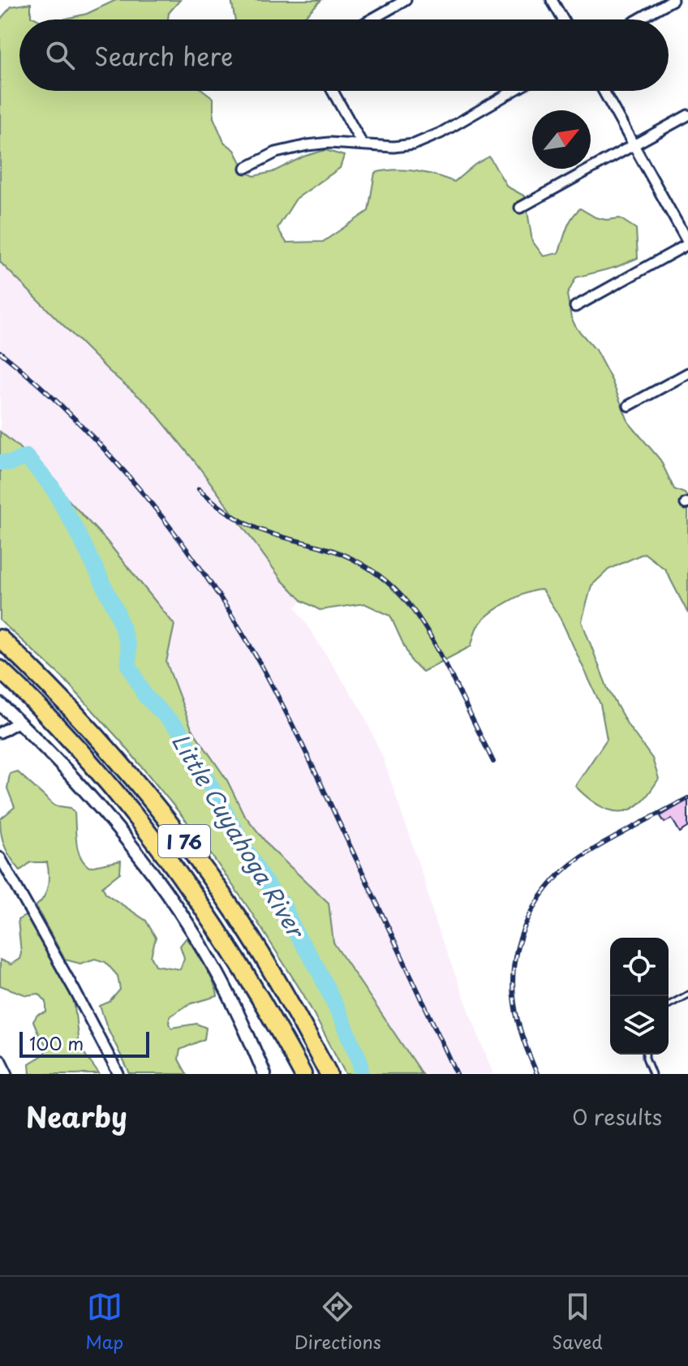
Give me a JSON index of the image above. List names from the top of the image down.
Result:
{
  "streets": {
    "highway": ["I 76"]
  },
  "water": ["Little Cuyahoga River"],
  "scale_bar": "100 m",
  "north": "top right",
  "page": {
    "search": "Search here",
    "scale": "100 m",
    "heading": ["Nearby", "0 results"],
    "nav": ["Map", "Directions", "Saved"]
  }
}
